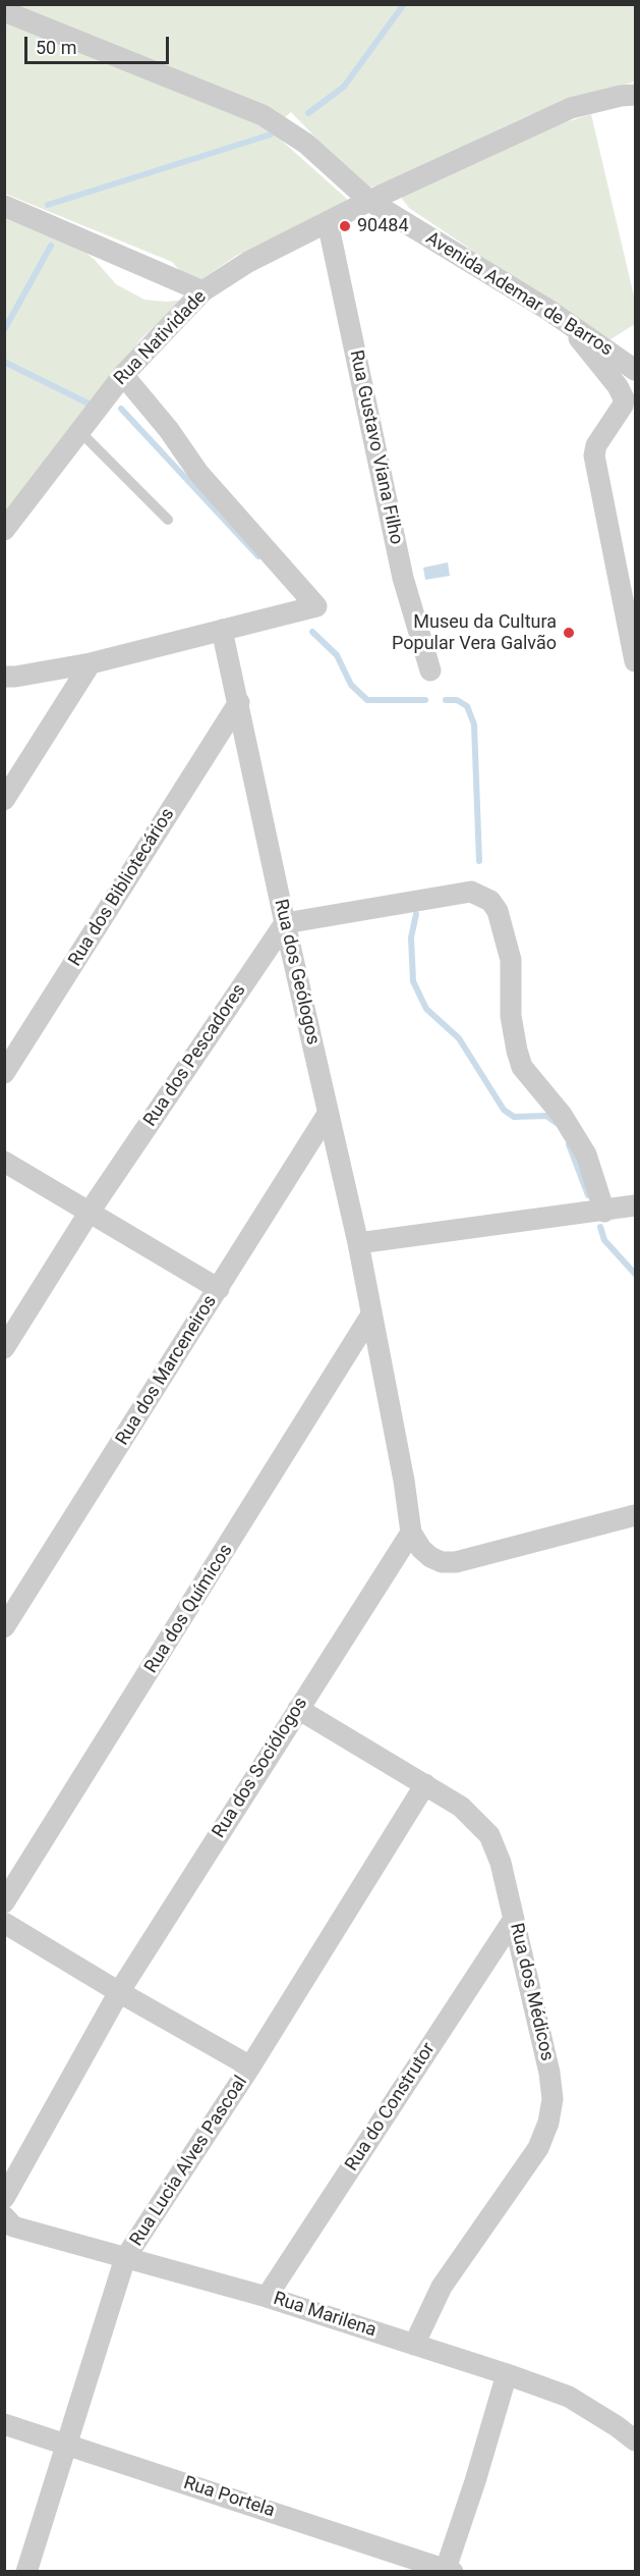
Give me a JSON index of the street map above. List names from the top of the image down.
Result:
{
  "streets": {
    "street": [
      "Avenida Ademar de Barros",
      "Rua Natividade",
      "Rua Gustavo Viana Filho",
      "Rua dos Bibliotecários",
      "Rua dos Geólogos",
      "Rua dos Pescadores",
      "Rua dos Marceneiros",
      "Rua dos Químicos",
      "Rua dos Sociólogos",
      "Rua dos Médicos",
      "Rua do Construtor",
      "Rua Lucia Alves Pascoal",
      "Rua Marilena",
      "Rua Portela"
    ]
  },
  "crossings": [
    ["Avenida Ademar de Barros", "Rua Natividade"],
    ["Rua Natividade", "Rua Gustavo Viana Filho"],
    ["Rua dos Bibliotecários", "Rua dos Geólogos"],
    ["Rua dos Geólogos", "Rua dos Pescadores"],
    ["Rua dos Geólogos", "Rua dos Marceneiros"],
    ["Rua dos Geólogos", "Rua dos Químicos"],
    ["Rua dos Sociólogos", "Rua dos Médicos"],
    ["Rua dos Médicos", "Rua do Construtor"],
    ["Rua dos Médicos", "Rua Lucia Alves Pascoal"],
    ["Rua dos Médicos", "Rua Marilena"],
    ["Rua do Construtor", "Rua Marilena"],
    ["Rua Lucia Alves Pascoal", "Rua Marilena"],
    ["Rua Lucia Alves Pascoal", "Rua Portela"]
  ],
  "places": ["90484", "Museu da Cultura Popular Vera Galvão"],
  "scale_bar": "50 m"
}
